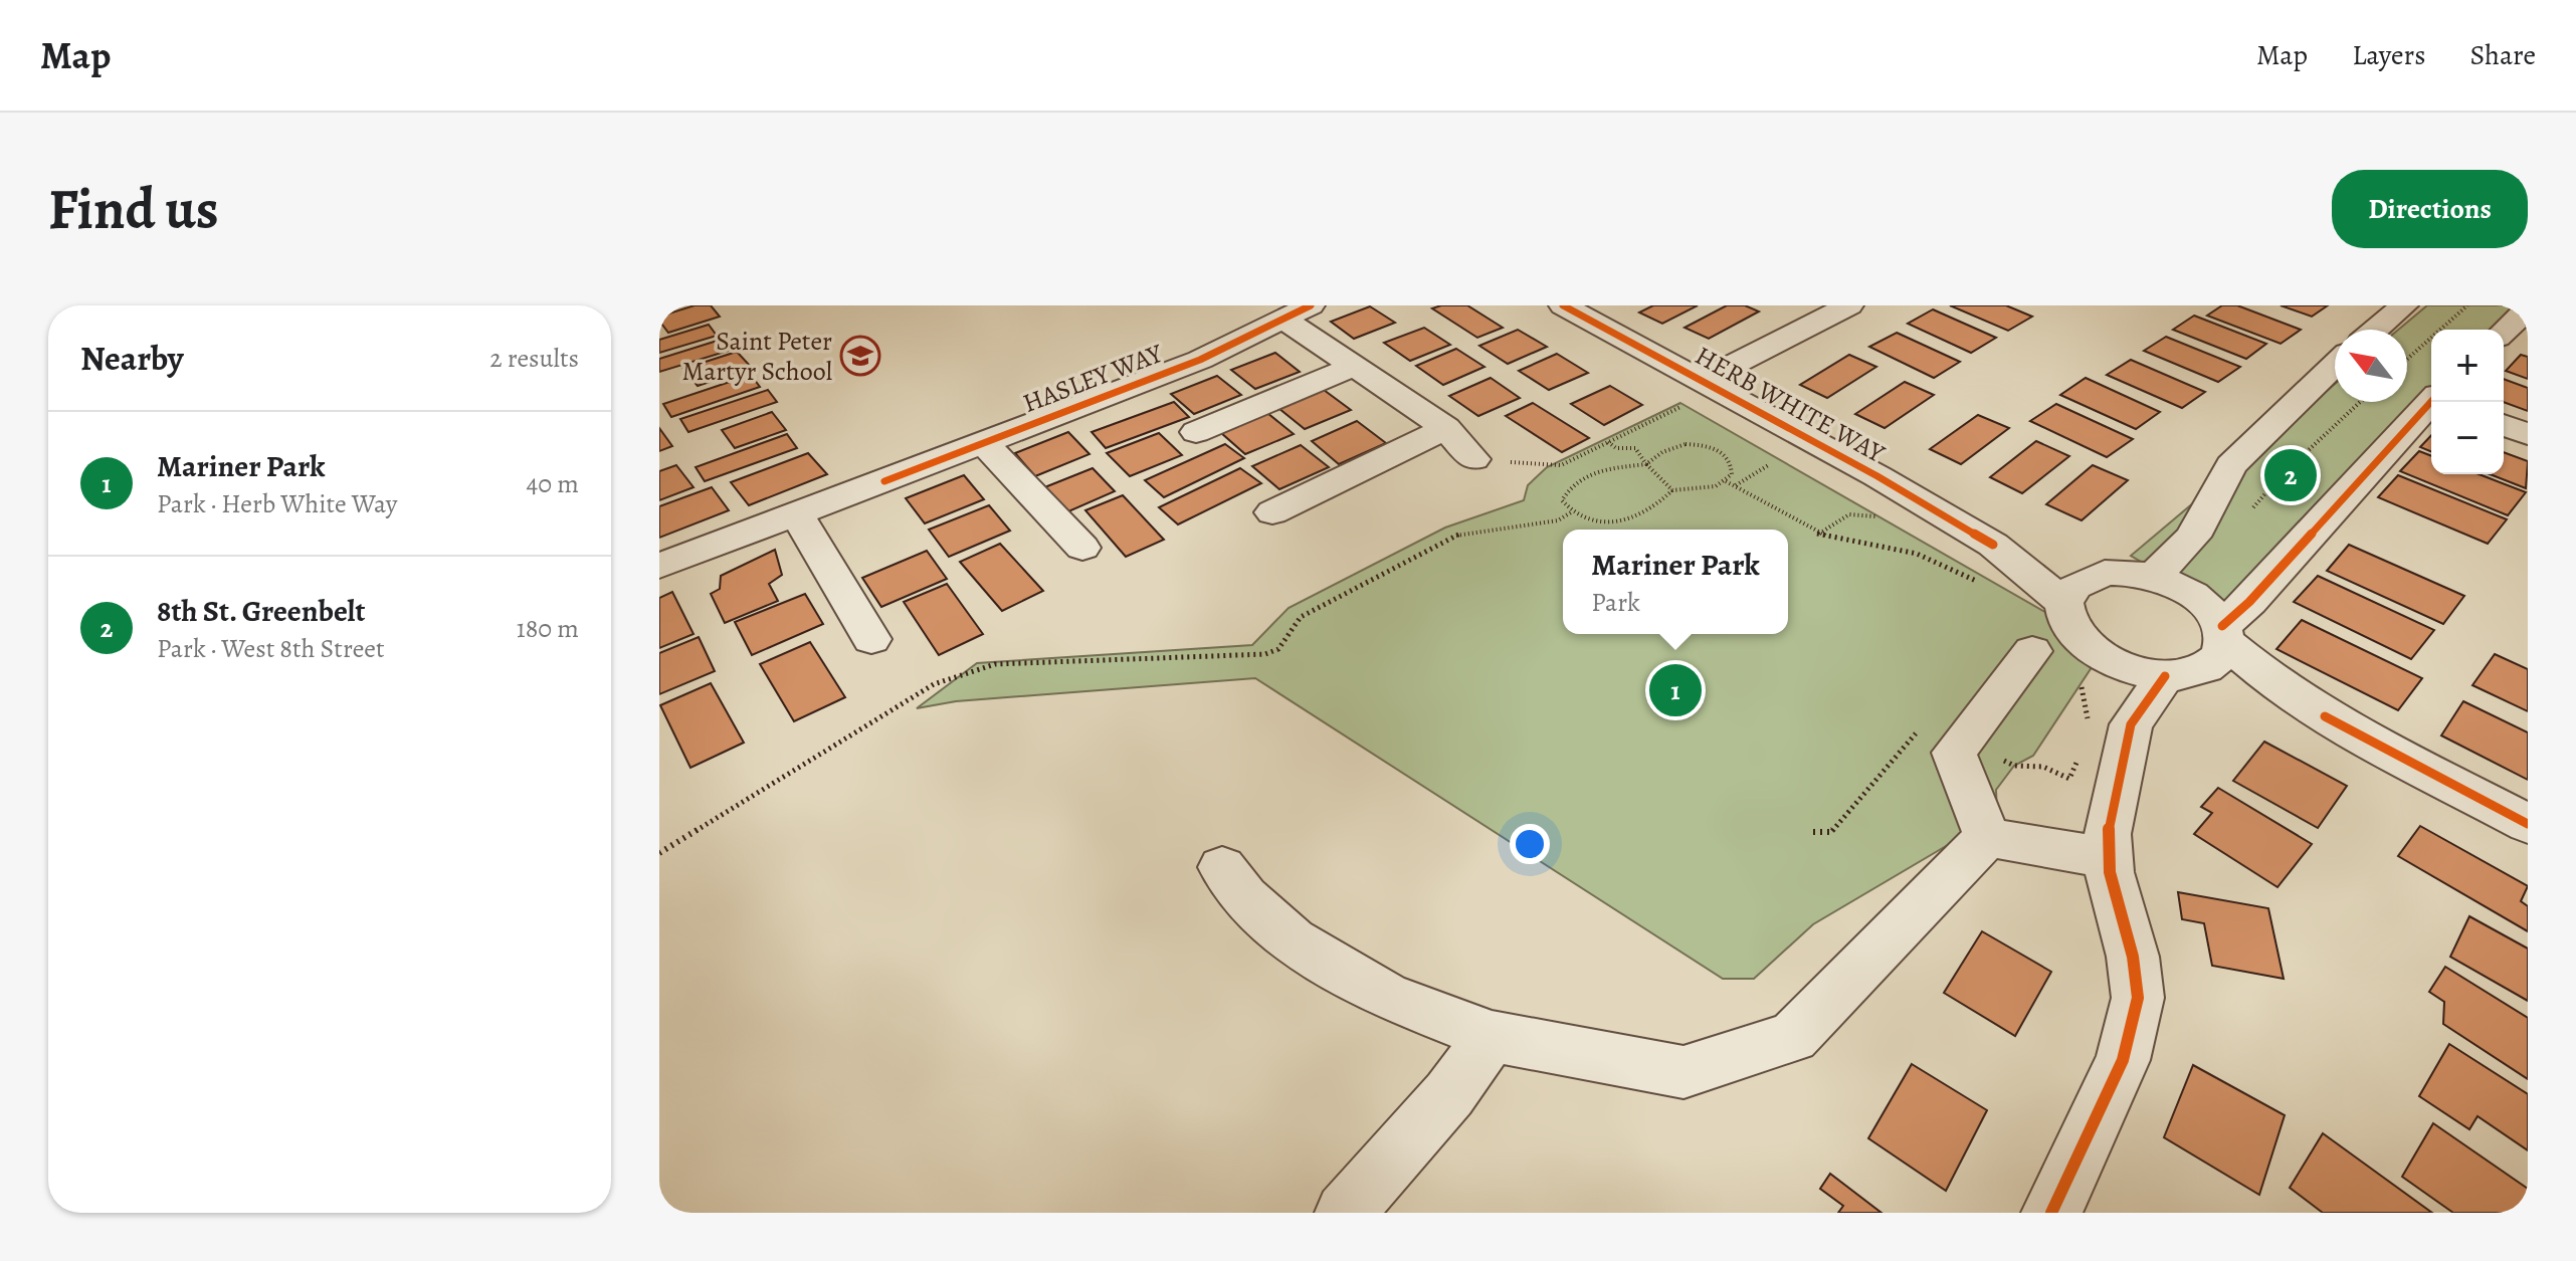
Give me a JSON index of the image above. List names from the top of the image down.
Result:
{
  "streets": {
    "street": ["HASLEY WAY", "HERB WHITE WAY"]
  },
  "places": {
    "school or university": ["Saint Peter Martyr School"]
  },
  "north": "top left",
  "page": {
    "header": "Map",
    "nav": ["Map", "Layers", "Share"],
    "buttons": "Directions",
    "title": "Find us",
    "heading": ["Nearby", "2 results"],
    "map_buttons": ["+", "−"],
    "list": [
      {
        "mark": "1",
        "name": "Mariner Park",
        "note": "Park · Herb White Way",
        "value": "40 m"
      },
      {
        "mark": "2",
        "name": "8th St. Greenbelt",
        "note": "Park · West 8th Street",
        "value": "180 m"
      }
    ],
    "pins": ["2", "1"],
    "popup": ["Mariner Park", "Park"]
  }
}
